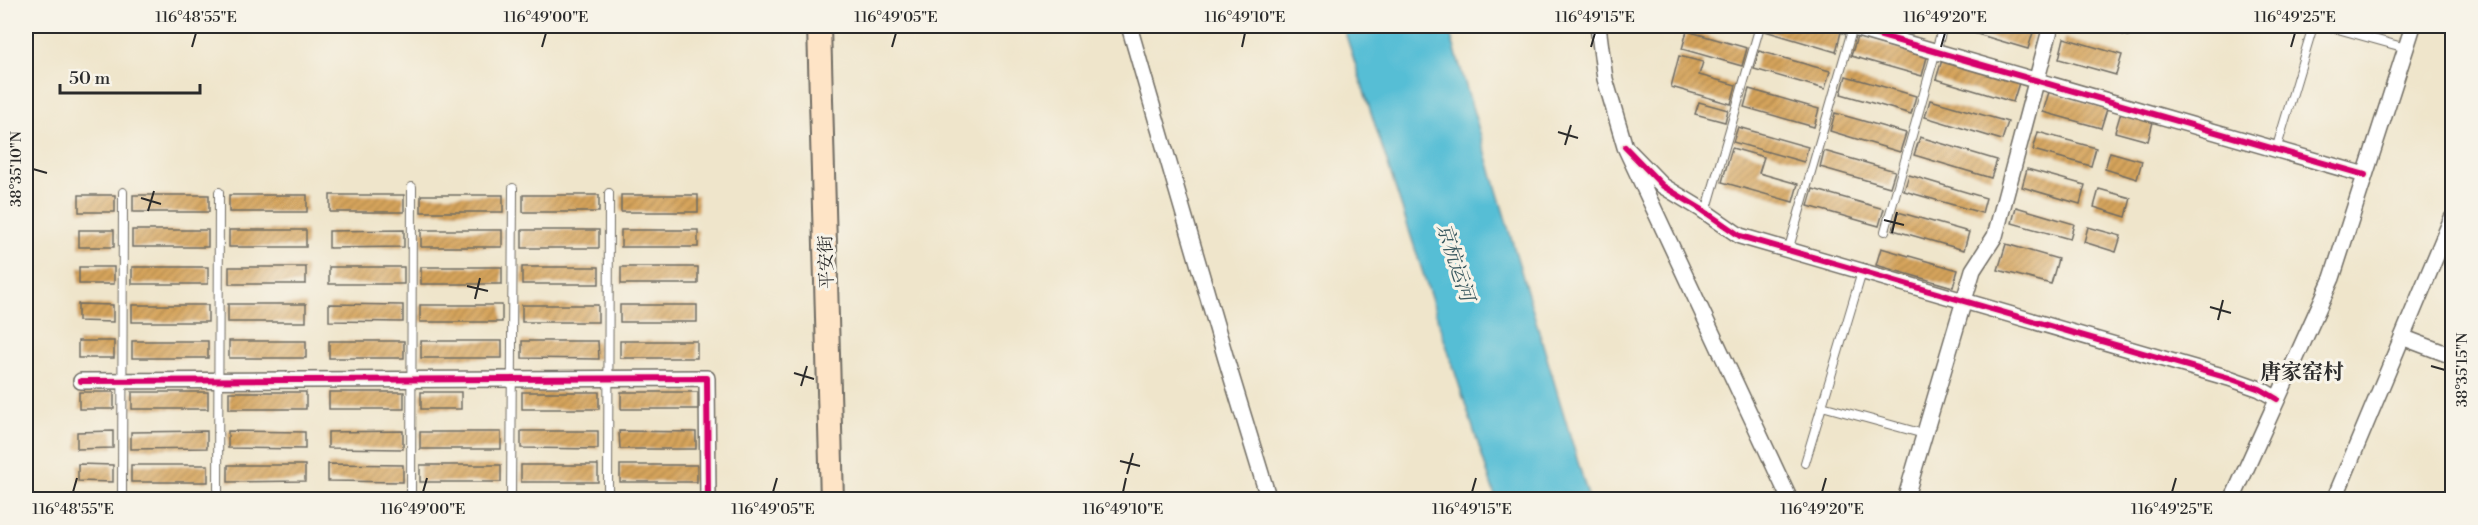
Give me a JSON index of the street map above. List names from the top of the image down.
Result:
{
  "streets": {
    "street": ["平安街"]
  },
  "districts": ["唐家窑村"],
  "water": ["京杭运河"],
  "scale_bar": "50 m",
  "coordinates": [
    "116°48'55\"E",
    "116°49'00\"E",
    "116°49'05\"E",
    "116°49'10\"E",
    "116°49'15\"E",
    "116°49'20\"E",
    "116°49'25\"E",
    "38°35'10\"N",
    "38°35'15\"N"
  ]
}
